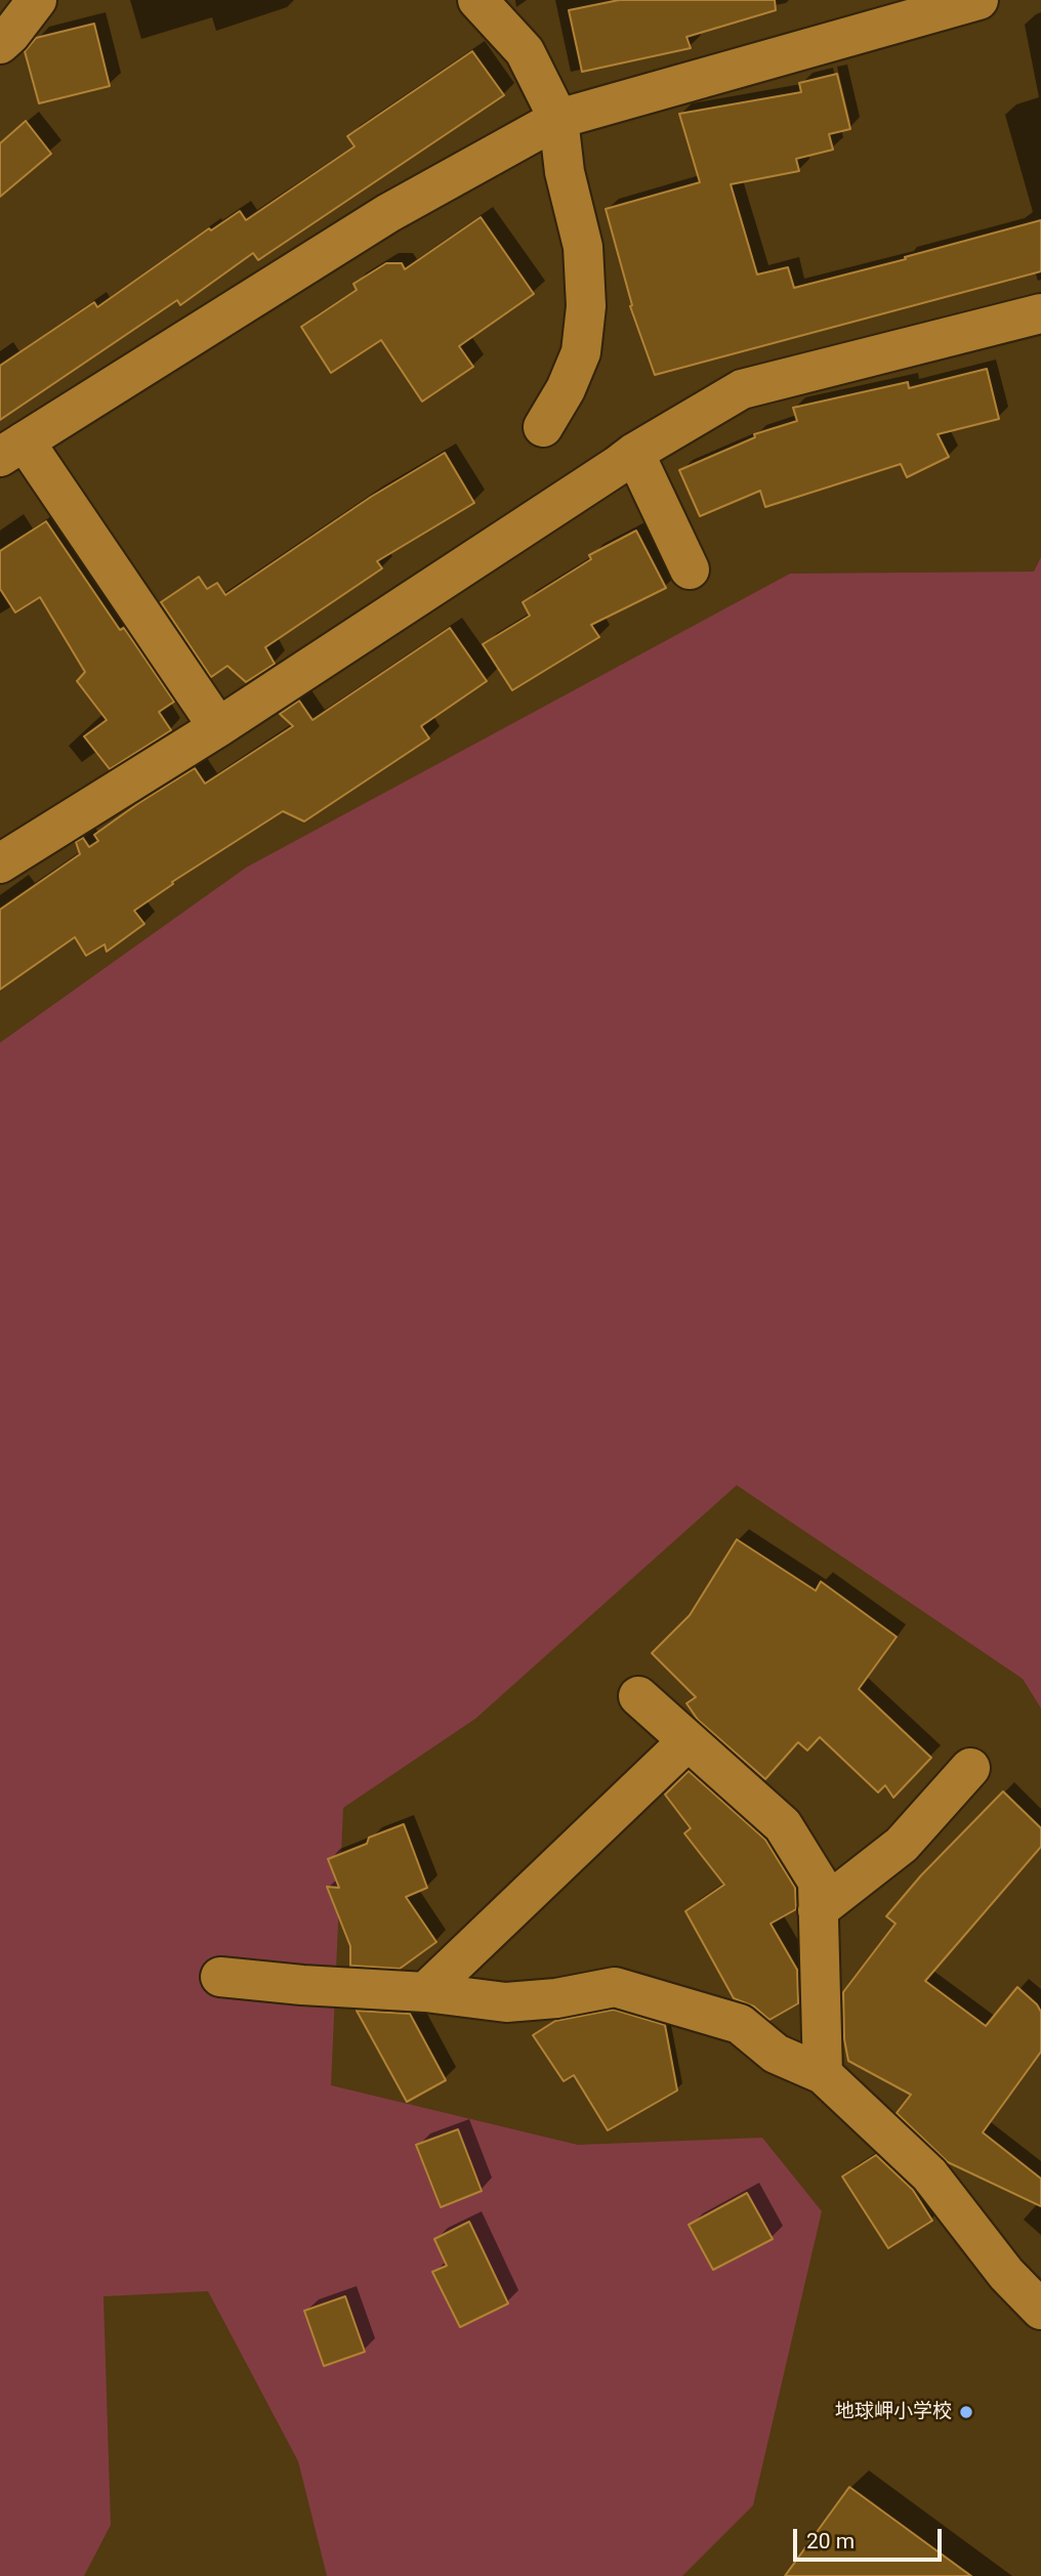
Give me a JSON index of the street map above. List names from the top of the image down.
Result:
{
  "places": ["地球岬小学校"],
  "scale_bar": "20 m"
}
